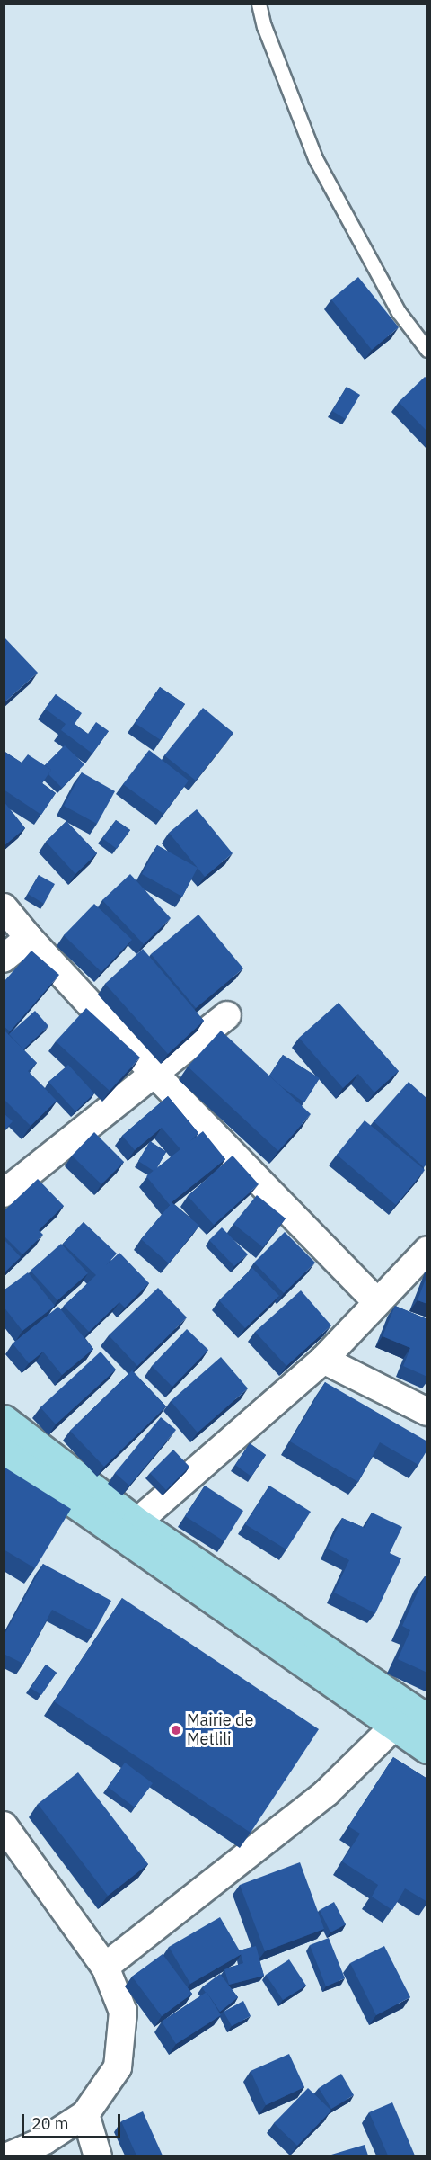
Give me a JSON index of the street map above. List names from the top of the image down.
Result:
{
  "places": ["Mairie de Metlili"],
  "scale_bar": "20 m"
}
